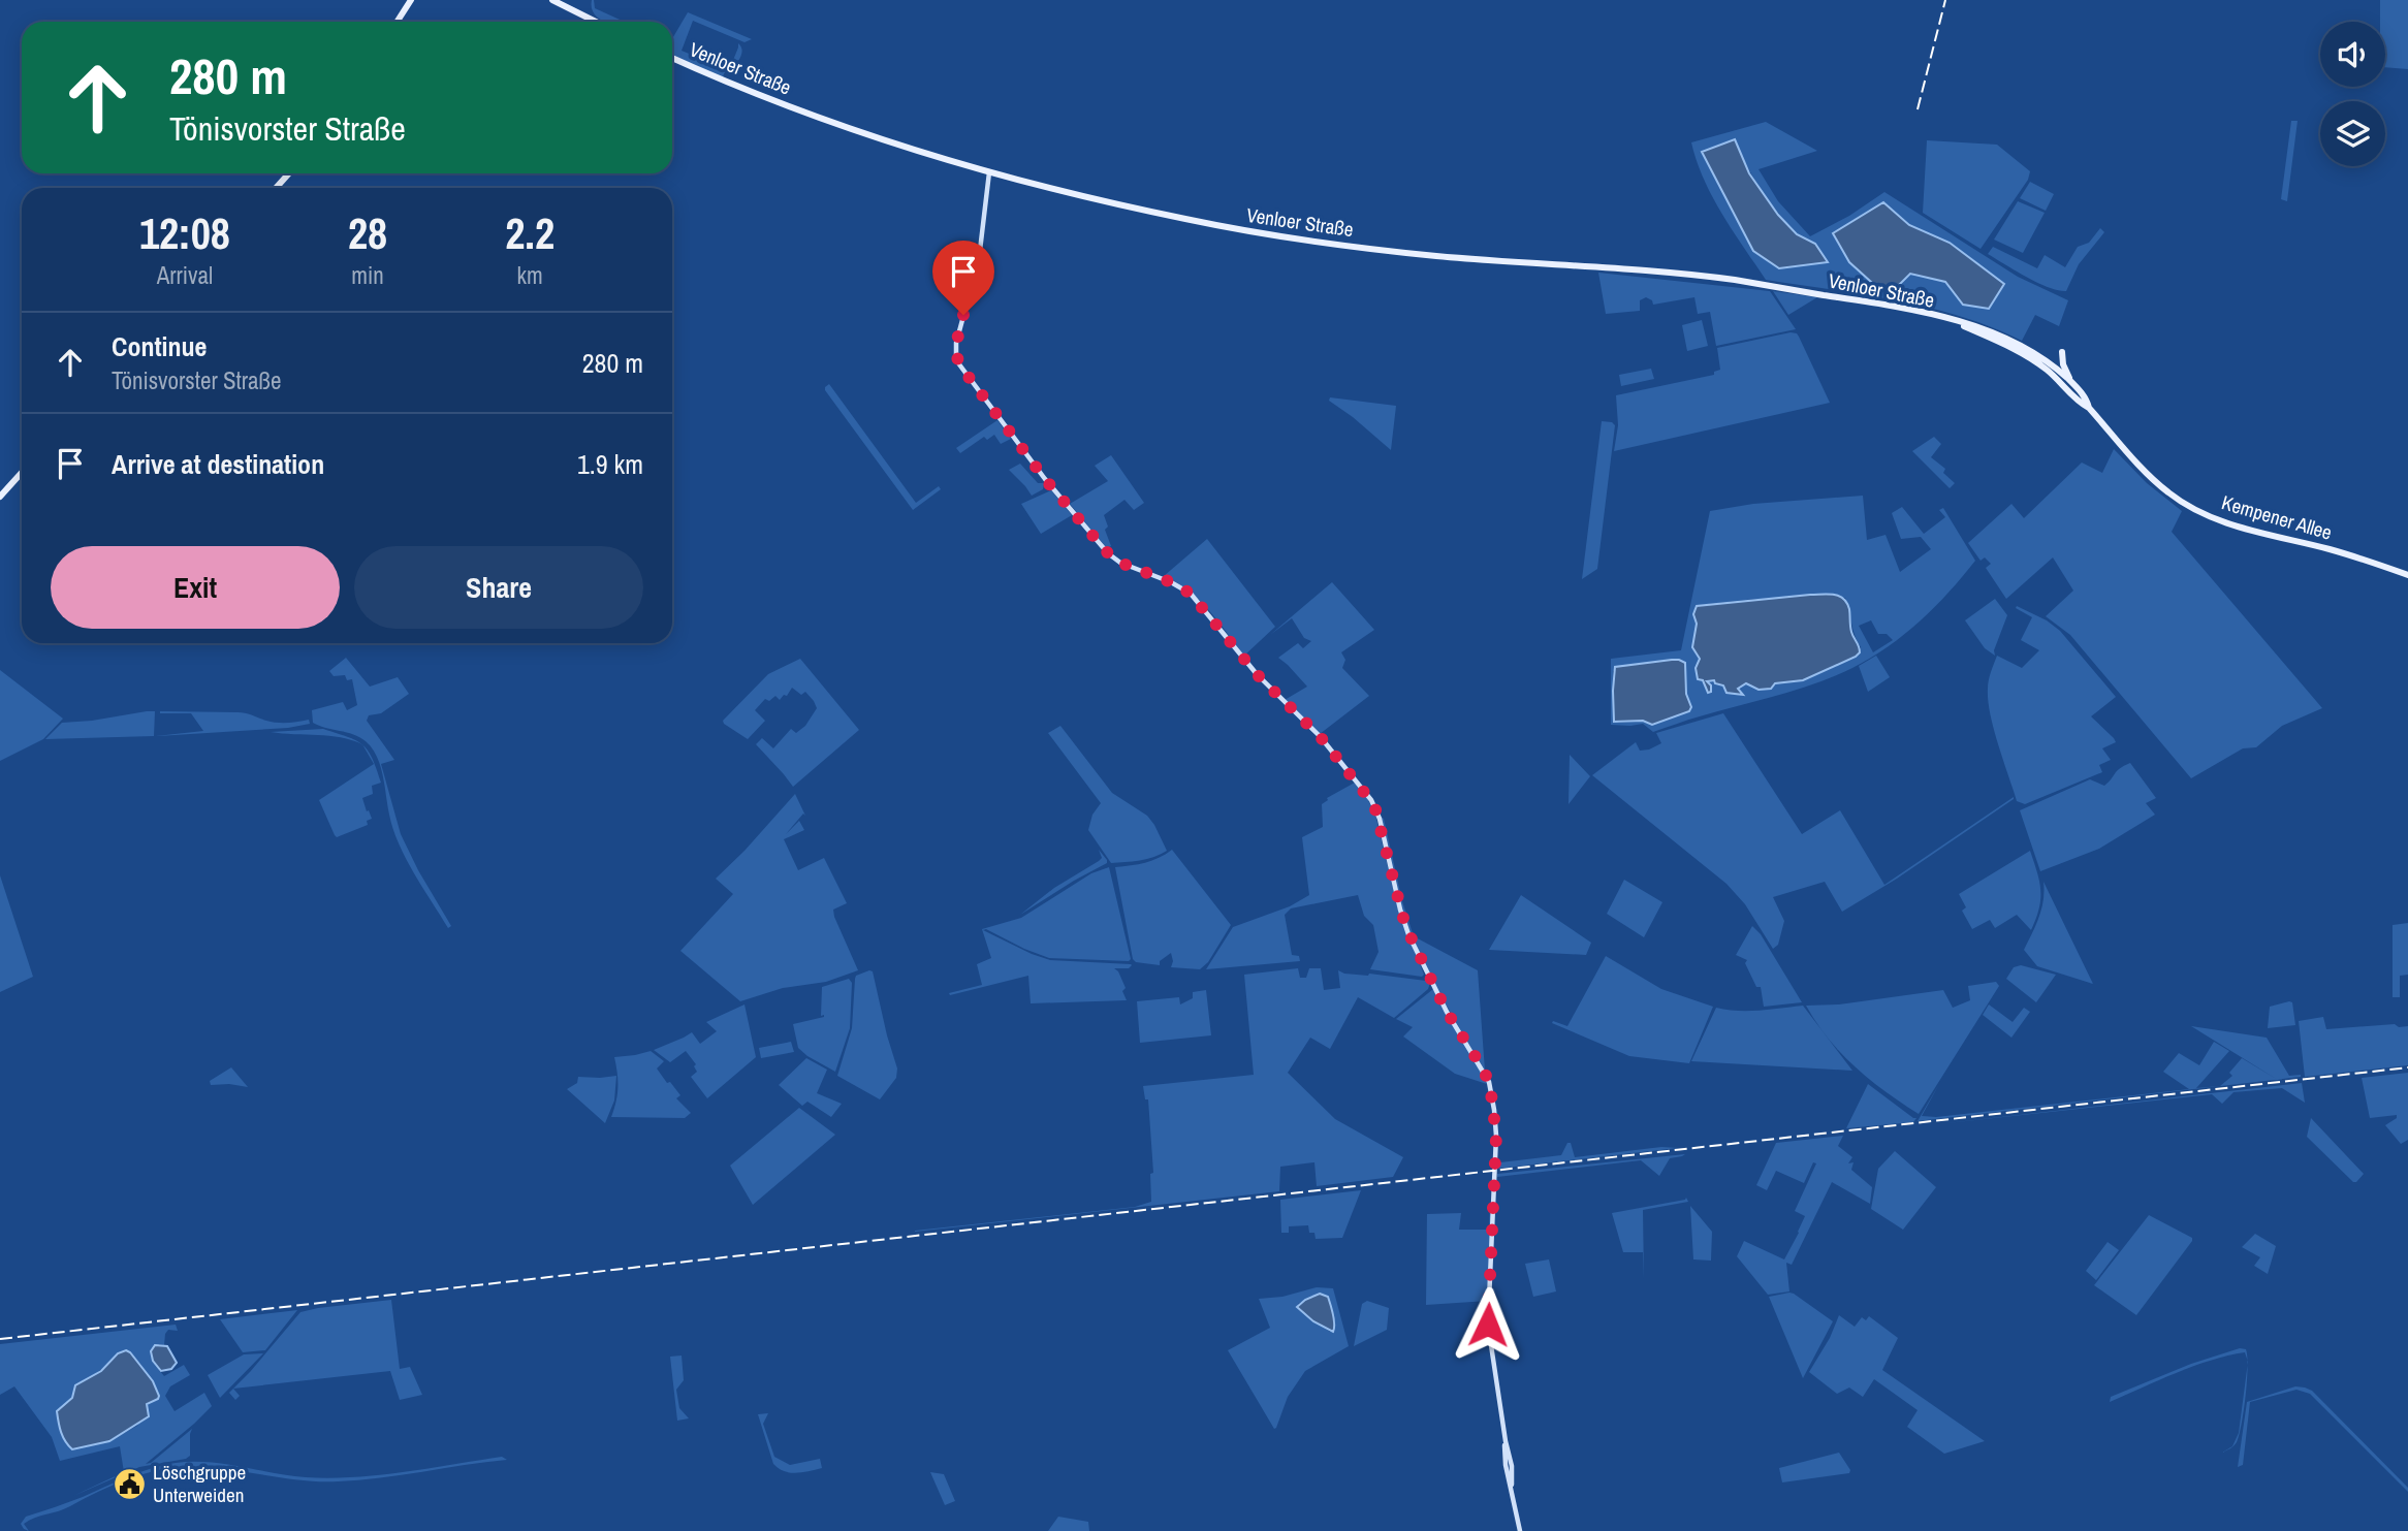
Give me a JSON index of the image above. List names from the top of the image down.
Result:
{
  "streets": {
    "main road": ["Venloer Straße", "Kempener Allee"]
  },
  "crossings": [
    ["Venloer Straße", "Kempener Allee"]
  ],
  "places": {
    "public building": ["Löschgruppe Unterweiden"]
  },
  "page": {
    "turn": ["280 m", "Tönisvorster Straße"],
    "eta": [
      "12:08",
      "Arrival",
      "28",
      "min",
      "2.2",
      "km"
    ],
    "list": [
      {
        "name": "Continue",
        "note": "Tönisvorster Straße",
        "value": "280 m"
      },
      {
        "name": "Arrive at destination",
        "value": "1.9 km"
      }
    ],
    "buttons": ["Exit", "Share"]
  }
}
